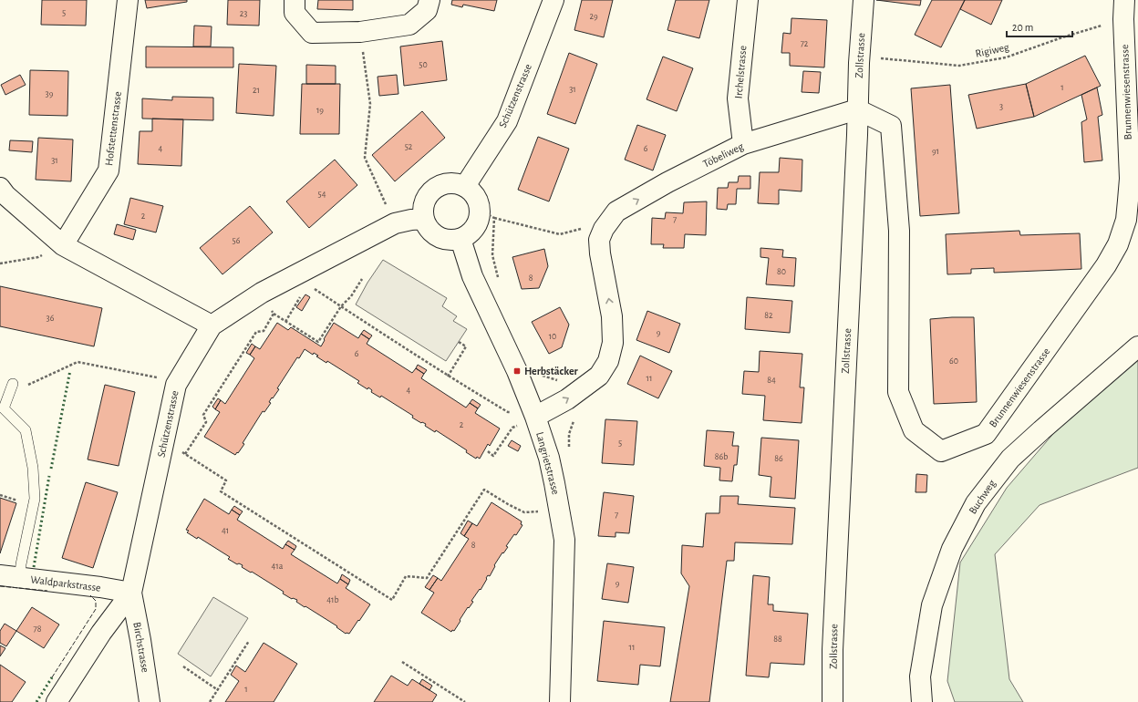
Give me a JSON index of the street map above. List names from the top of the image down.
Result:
{
  "streets": {
    "street": [
      "Zollstrasse",
      "Irchelstrasse",
      "Brunnenwiesenstrasse",
      "Schützenstrasse",
      "Hofstettenstrasse",
      "Töbeliweg",
      "Langrietstrasse",
      "Buchweg",
      "Waldparkstrasse",
      "Birchstrasse"
    ],
    "path": ["Rigiweg"]
  },
  "crossings": [
    ["Rigiweg", "Zollstrasse"],
    ["Rigiweg", "Brunnenwiesenstrasse"],
    ["Zollstrasse", "Brunnenwiesenstrasse"],
    ["Zollstrasse", "Töbeliweg"],
    ["Irchelstrasse", "Töbeliweg"],
    ["Brunnenwiesenstrasse", "Töbeliweg"],
    ["Schützenstrasse", "Langrietstrasse"],
    ["Schützenstrasse", "Waldparkstrasse"],
    ["Schützenstrasse", "Birchstrasse"],
    ["Töbeliweg", "Langrietstrasse"],
    ["Waldparkstrasse", "Birchstrasse"]
  ],
  "one_way": ["Töbeliweg"],
  "places": {
    "transit": ["Herbstäcker"]
  },
  "house_numbers": [
    "5",
    "23",
    "29",
    "72",
    "50",
    "1",
    "31",
    "21",
    "39",
    "3",
    "19",
    "52",
    "4",
    "6",
    "91",
    "31",
    "54",
    "2",
    "7",
    "56",
    "80",
    "8",
    "82",
    "36",
    "9",
    "10",
    "6",
    "60",
    "11",
    "84",
    "4",
    "2",
    "5",
    "86b",
    "86",
    "7",
    "41",
    "8",
    "41a",
    "9",
    "41b",
    "78",
    "88",
    "11",
    "1"
  ],
  "scale_bar": "20 m"
}
